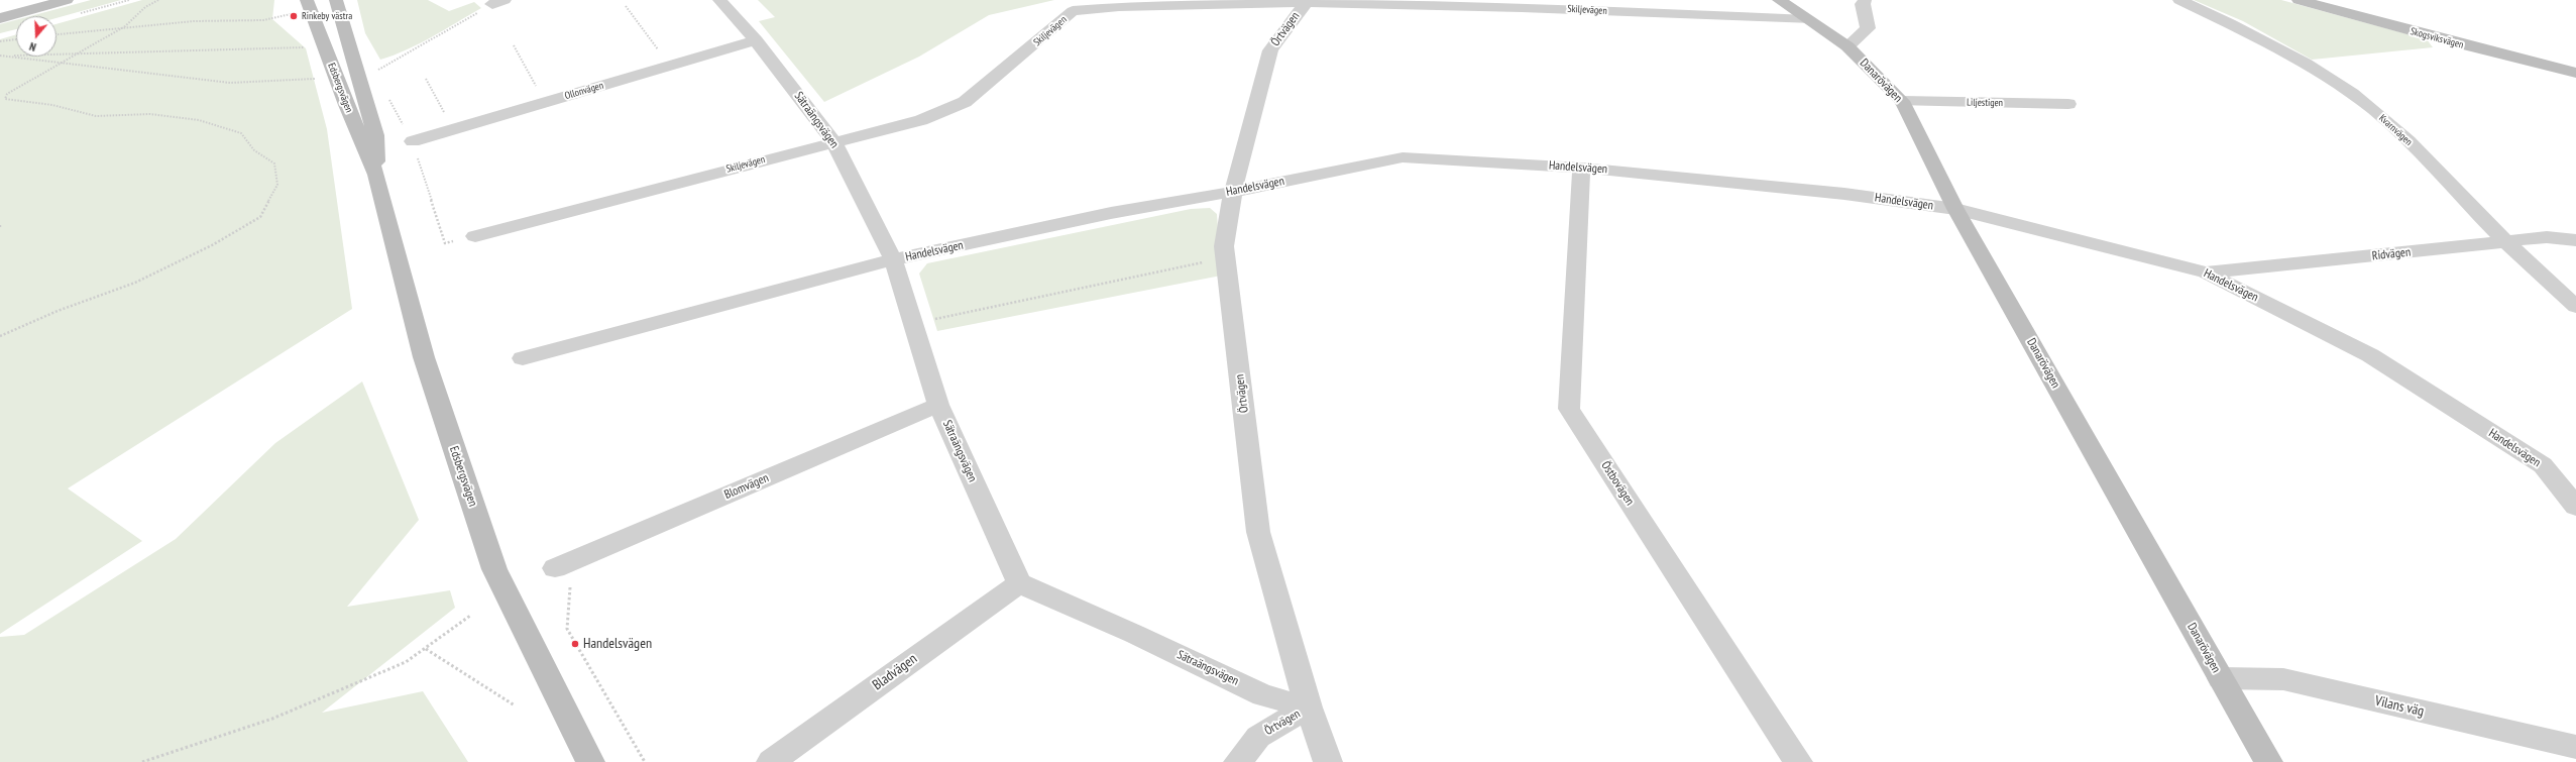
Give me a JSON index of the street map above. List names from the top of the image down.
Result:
{
  "streets": {
    "main road": ["Skogsviksvägen", "Danarövägen", "Edsbergsvägen"],
    "street": [
      "Skiljevägen",
      "Örtvägen",
      "Ollonvägen",
      "Liljestigen",
      "Sätraängsvägen",
      "Kvarnvägen",
      "Handelsvägen",
      "Ridvägen",
      "Östbovägen",
      "Blomvägen",
      "Bladvägen",
      "Vilans väg"
    ]
  },
  "crossings": [
    ["Skiljevägen", "Örtvägen"],
    ["Skiljevägen", "Danarövägen"],
    ["Skiljevägen", "Sätraängsvägen"],
    ["Örtvägen", "Sätraängsvägen"],
    ["Örtvägen", "Handelsvägen"],
    ["Danarövägen", "Liljestigen"],
    ["Danarövägen", "Handelsvägen"],
    ["Danarövägen", "Vilans väg"],
    ["Ollonvägen", "Sätraängsvägen"],
    ["Sätraängsvägen", "Handelsvägen"],
    ["Sätraängsvägen", "Blomvägen"],
    ["Sätraängsvägen", "Bladvägen"],
    ["Kvarnvägen", "Ridvägen"],
    ["Handelsvägen", "Ridvägen"],
    ["Handelsvägen", "Östbovägen"]
  ],
  "places": ["Rinkeby västra", "Handelsvägen"],
  "north": "bottom"
}
